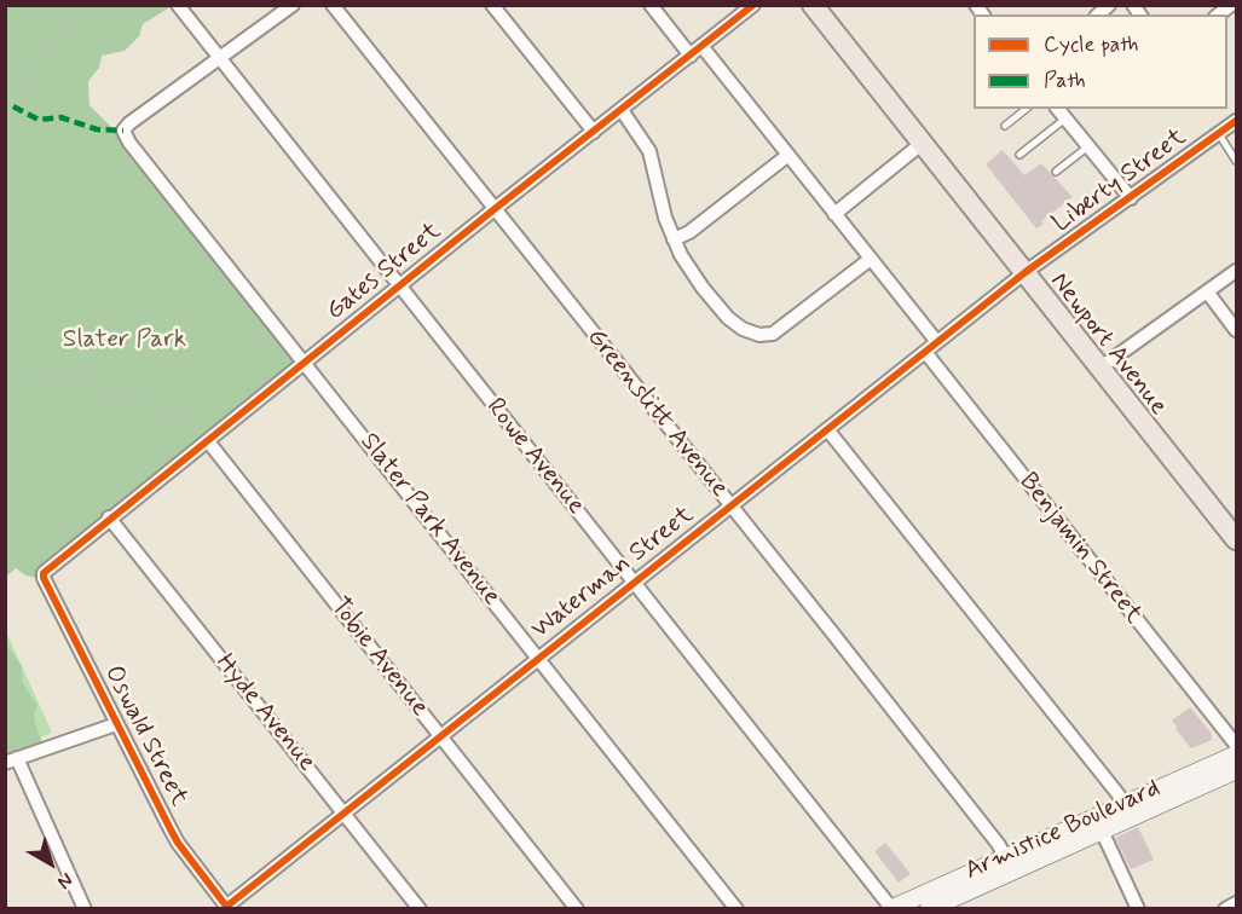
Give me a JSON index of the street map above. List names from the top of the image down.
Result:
{
  "streets": {
    "main road": ["Newport Avenue", "Armistice Boulevard"],
    "street": [
      "Liberty Street",
      "Gates Street",
      "Greenslitt Avenue",
      "Rowe Avenue",
      "Slater Park Avenue",
      "Benjamin Street",
      "Waterman Street",
      "Tobie Avenue",
      "Hyde Avenue",
      "Oswald Street"
    ]
  },
  "crossings": [
    ["Liberty Street", "Newport Avenue"],
    ["Liberty Street", "Waterman Street"],
    ["Gates Street", "Greenslitt Avenue"],
    ["Gates Street", "Rowe Avenue"],
    ["Gates Street", "Slater Park Avenue"],
    ["Gates Street", "Tobie Avenue"],
    ["Gates Street", "Hyde Avenue"],
    ["Gates Street", "Oswald Street"],
    ["Newport Avenue", "Waterman Street"],
    ["Greenslitt Avenue", "Waterman Street"],
    ["Greenslitt Avenue", "Armistice Boulevard"],
    ["Rowe Avenue", "Slater Park Avenue"],
    ["Rowe Avenue", "Waterman Street"],
    ["Rowe Avenue", "Armistice Boulevard"],
    ["Slater Park Avenue", "Waterman Street"],
    ["Benjamin Street", "Waterman Street"],
    ["Waterman Street", "Tobie Avenue"],
    ["Waterman Street", "Hyde Avenue"],
    ["Waterman Street", "Oswald Street"]
  ],
  "parks": ["Slater Park"],
  "legend": ["Cycle path", "Path"],
  "north": "bottom right"
}
